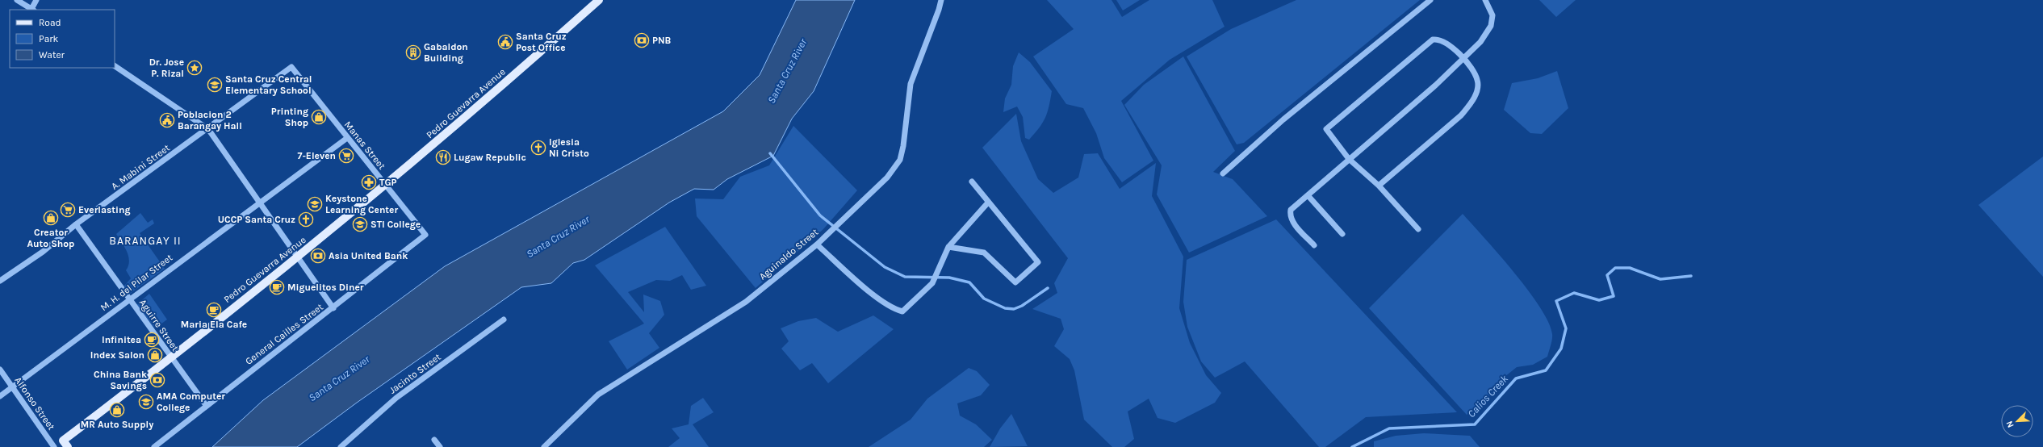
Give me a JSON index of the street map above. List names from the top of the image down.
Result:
{
  "streets": {
    "main road": ["Pedro Guevarra Avenue"],
    "street": [
      "Manas Street",
      "A. Mabini Street",
      "Aguinaldo Street",
      "M. H. del Pilar Street",
      "Aguirre Street",
      "General Cailles Street",
      "Jacinto Street",
      "Alfonso Street"
    ]
  },
  "crossings": [
    ["Pedro Guevarra Avenue", "Manas Street"],
    ["Pedro Guevarra Avenue", "Aguirre Street"],
    ["Pedro Guevarra Avenue", "Alfonso Street"],
    ["Manas Street", "A. Mabini Street"],
    ["Manas Street", "M. H. del Pilar Street"],
    ["Manas Street", "General Cailles Street"],
    ["A. Mabini Street", "Aguirre Street"],
    ["M. H. del Pilar Street", "Aguirre Street"],
    ["M. H. del Pilar Street", "Alfonso Street"],
    ["Aguirre Street", "General Cailles Street"]
  ],
  "districts": ["BARANGAY II"],
  "water": ["Santa Cruz River", "Calios Creek"],
  "places": {
    "bank": ["PNB", "Asia United Bank", "China Bank Savings"],
    "public building": ["Santa Cruz Post Office", "Poblacion 2 Barangay Hall"],
    "building": ["Gabaldon Building"],
    "place": ["Dr. Jose P. Rizal"],
    "school or university": [
      "Santa Cruz Central Elementary School",
      "Keystone Learning Center",
      "STI College",
      "AMA Computer College"
    ],
    "shop": [
      "Printing Shop",
      "Creator Auto Shop",
      "Index Salon",
      "MR Auto Supply"
    ],
    "church": ["Iglesia Ni Cristo", "UCCP Santa Cruz"],
    "supermarket": ["7-Eleven", "Everlasting"],
    "restaurant": ["Lugaw Republic"],
    "pharmacy": ["TGP"],
    "cafe": ["Miguelitos Diner", "Maria Ela Cafe", "Infinitea"]
  },
  "legend": ["Road", "Park", "Water"],
  "north": "bottom left"
}
